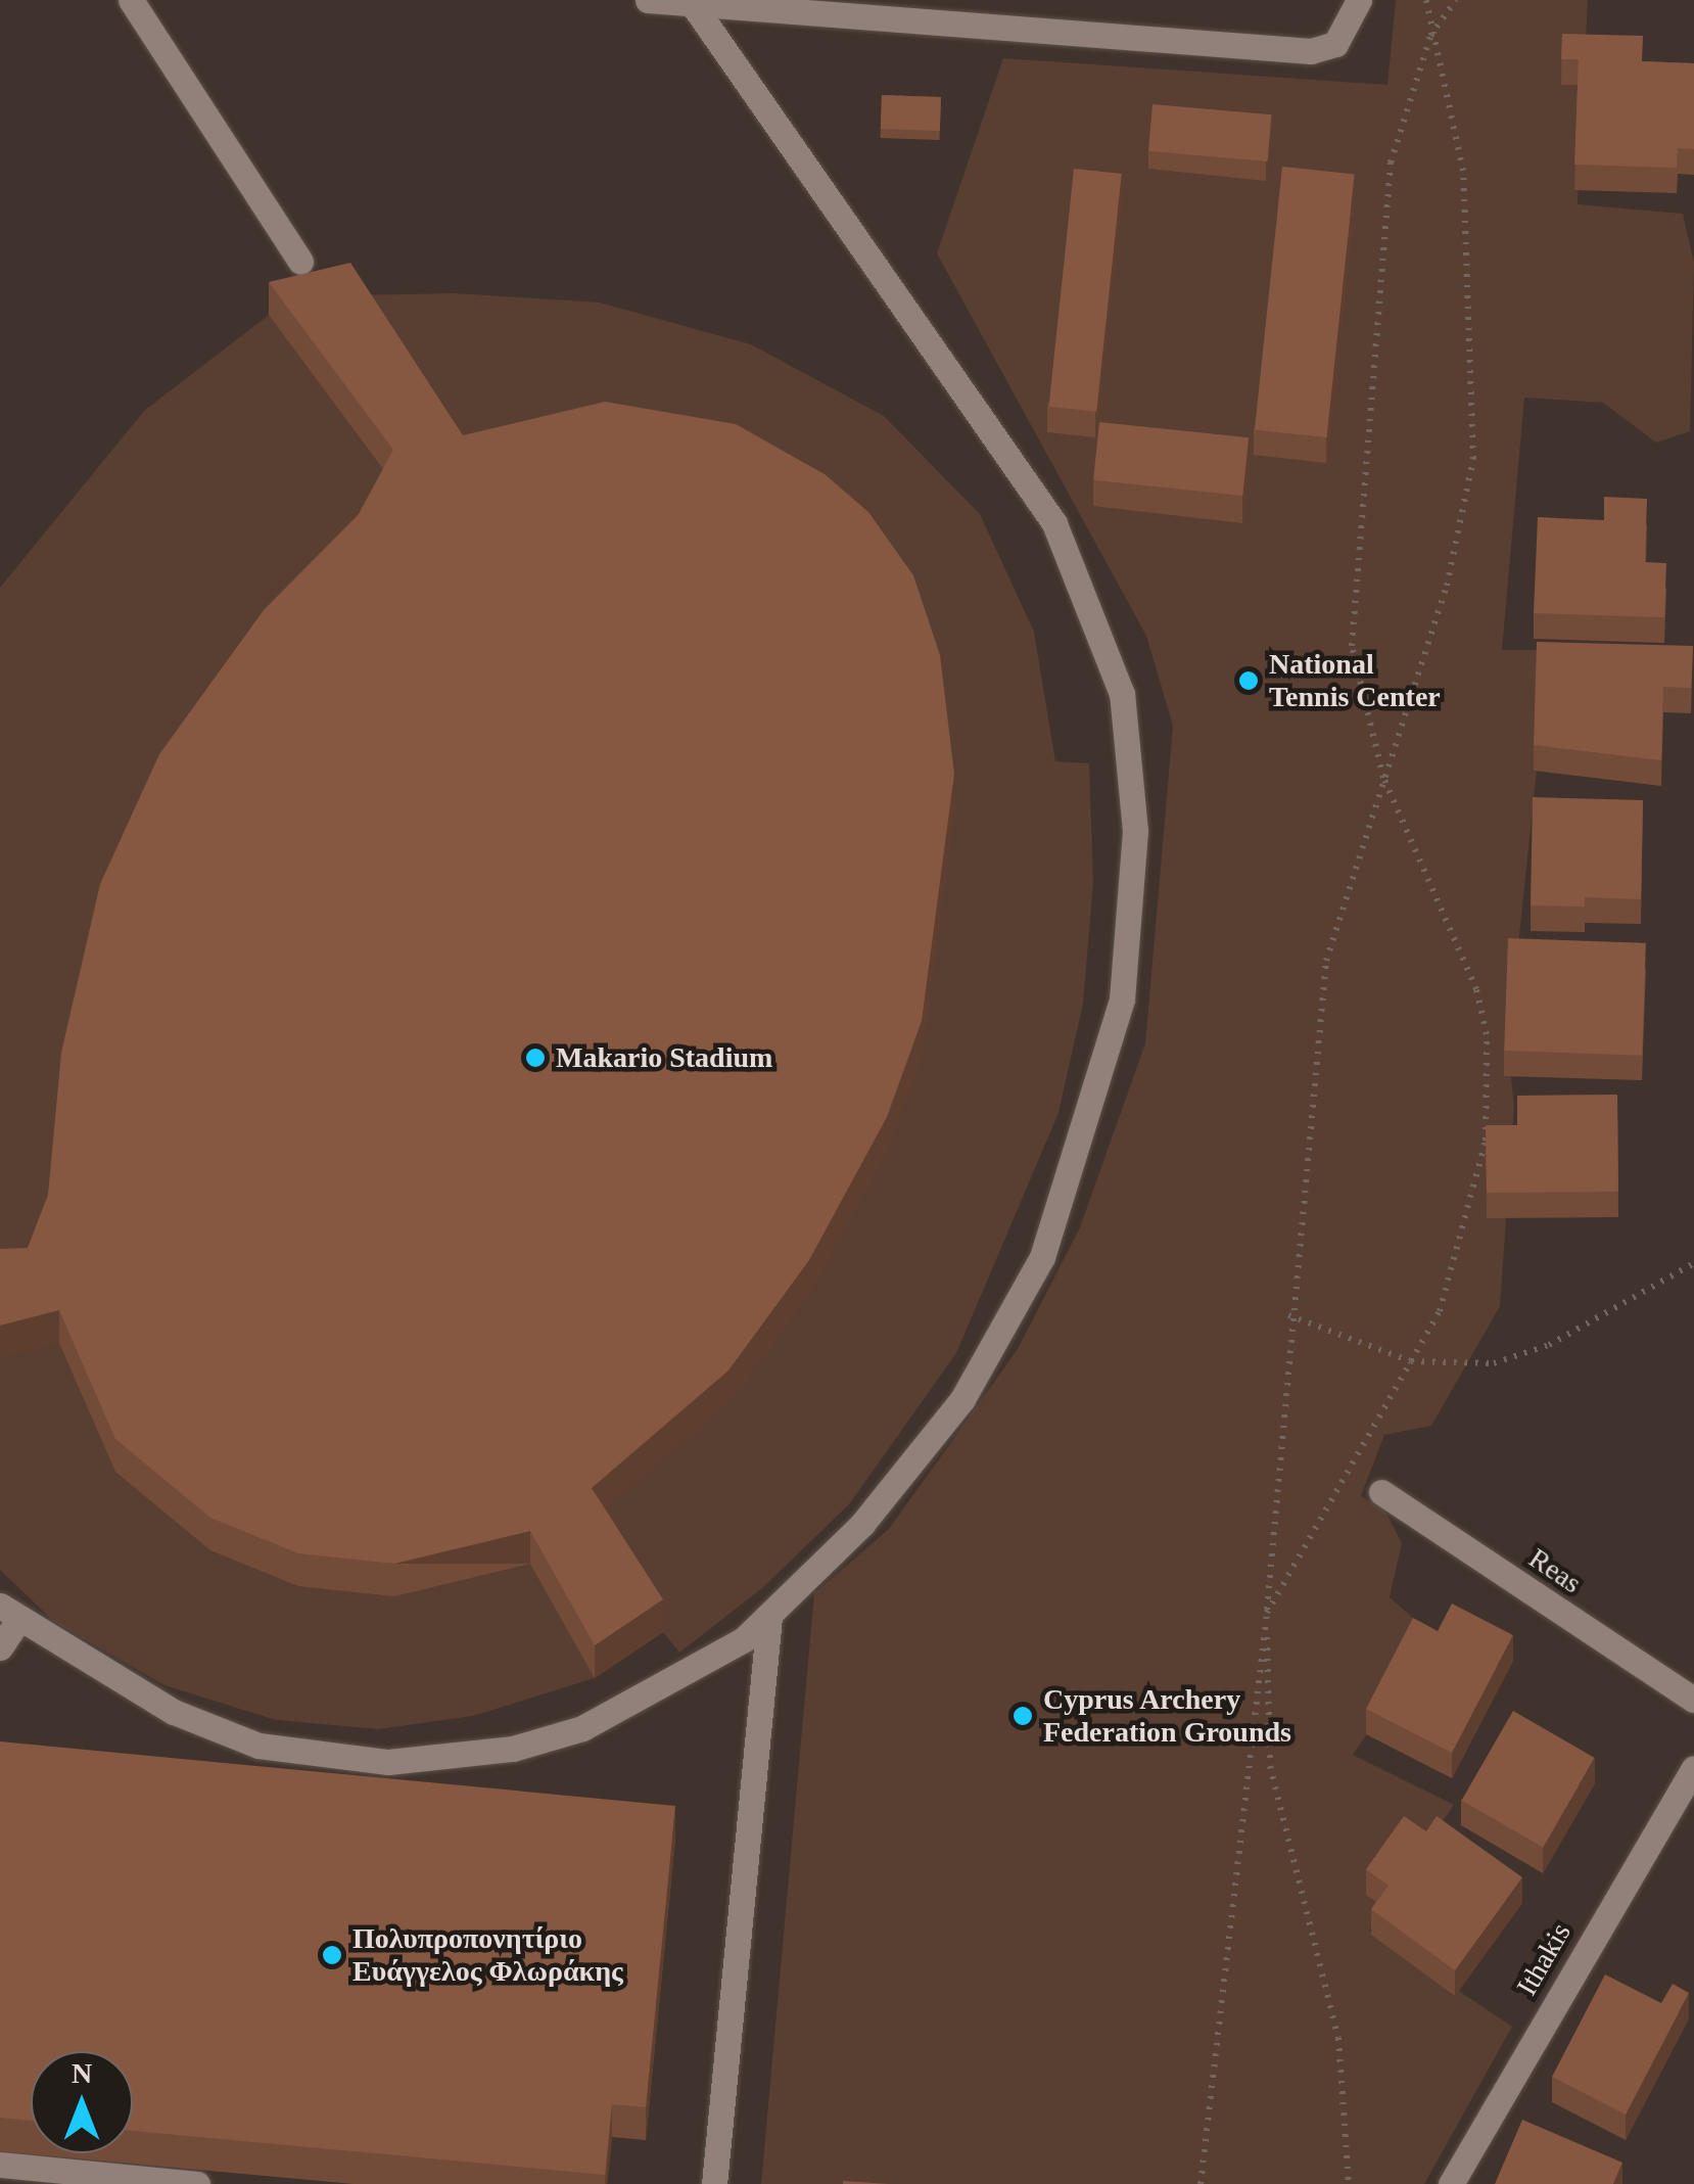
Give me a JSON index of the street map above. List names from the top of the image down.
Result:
{
  "streets": {
    "street": ["Reas", "Ithakis"]
  },
  "places": [
    "National Tennis Center",
    "Makario Stadium",
    "Cyprus Archery Federation Grounds",
    "Πολυπροπονητίριο Ευάγγελος Φλωράκης"
  ],
  "north": "top"
}
